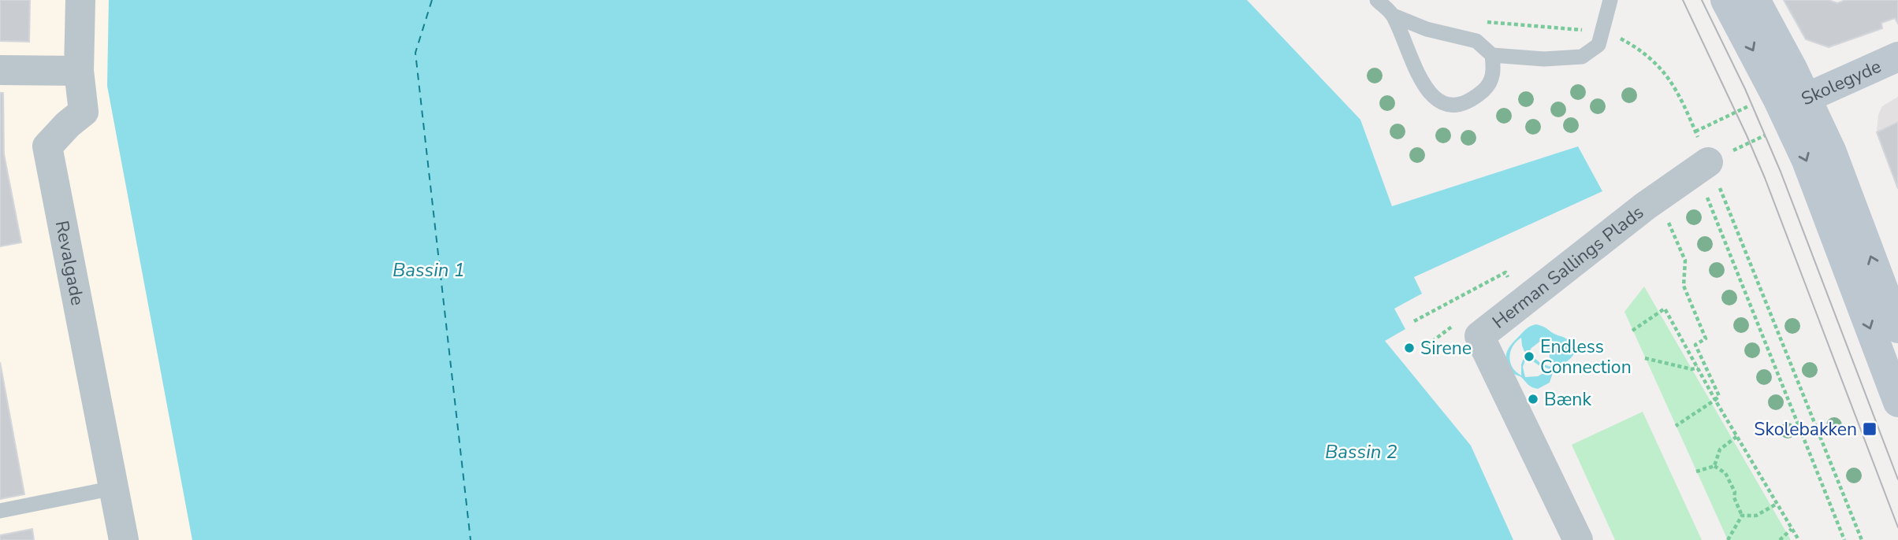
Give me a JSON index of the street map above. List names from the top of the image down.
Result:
{
  "streets": {
    "street": ["Skolegyde", "Revalgade", "Herman Sallings Plads"]
  },
  "water": ["Bassin 1", "Bassin 2"],
  "places": {
    "other": ["Sirene", "Endless Connection", "Bænk"],
    "transit": ["Skolebakken"]
  }
}
